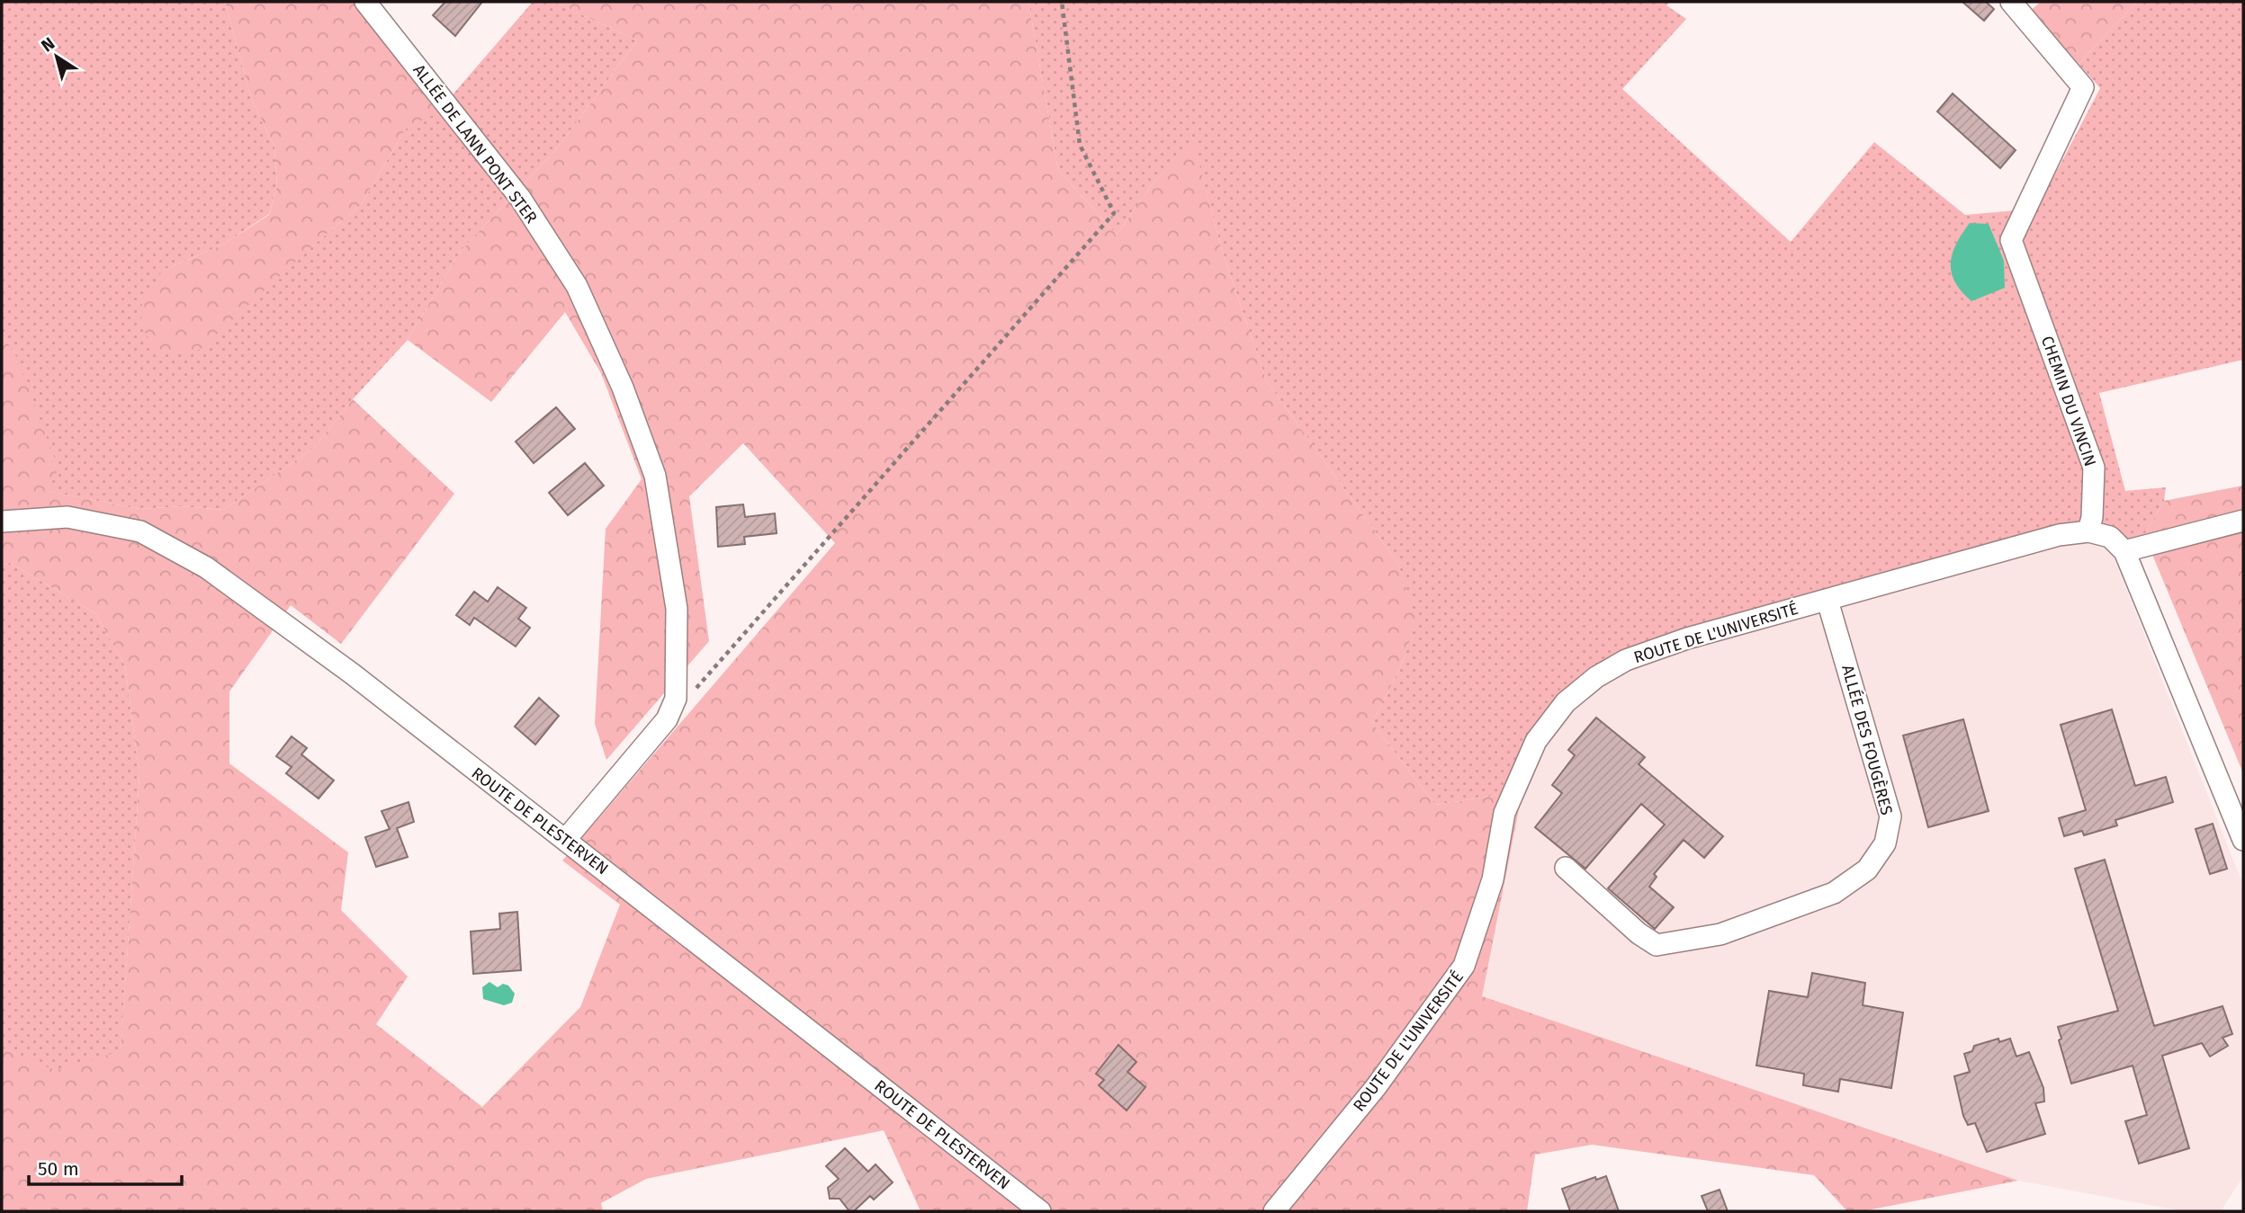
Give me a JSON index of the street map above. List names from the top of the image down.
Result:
{
  "streets": {
    "street": [
      "ALLÉE DE LANN PONT STER",
      "CHEMIN DU VINCIN",
      "ROUTE DE L'UNIVERSITÉ",
      "ALLÉE DES FOUGÈRES",
      "ROUTE DE PLESTERVEN"
    ]
  },
  "crossings": [
    ["ALLÉE DE LANN PONT STER", "ROUTE DE PLESTERVEN"],
    ["CHEMIN DU VINCIN", "ROUTE DE L'UNIVERSITÉ"],
    ["ROUTE DE L'UNIVERSITÉ", "ALLÉE DES FOUGÈRES"]
  ],
  "scale_bar": "50 m",
  "north": "top left"
}
